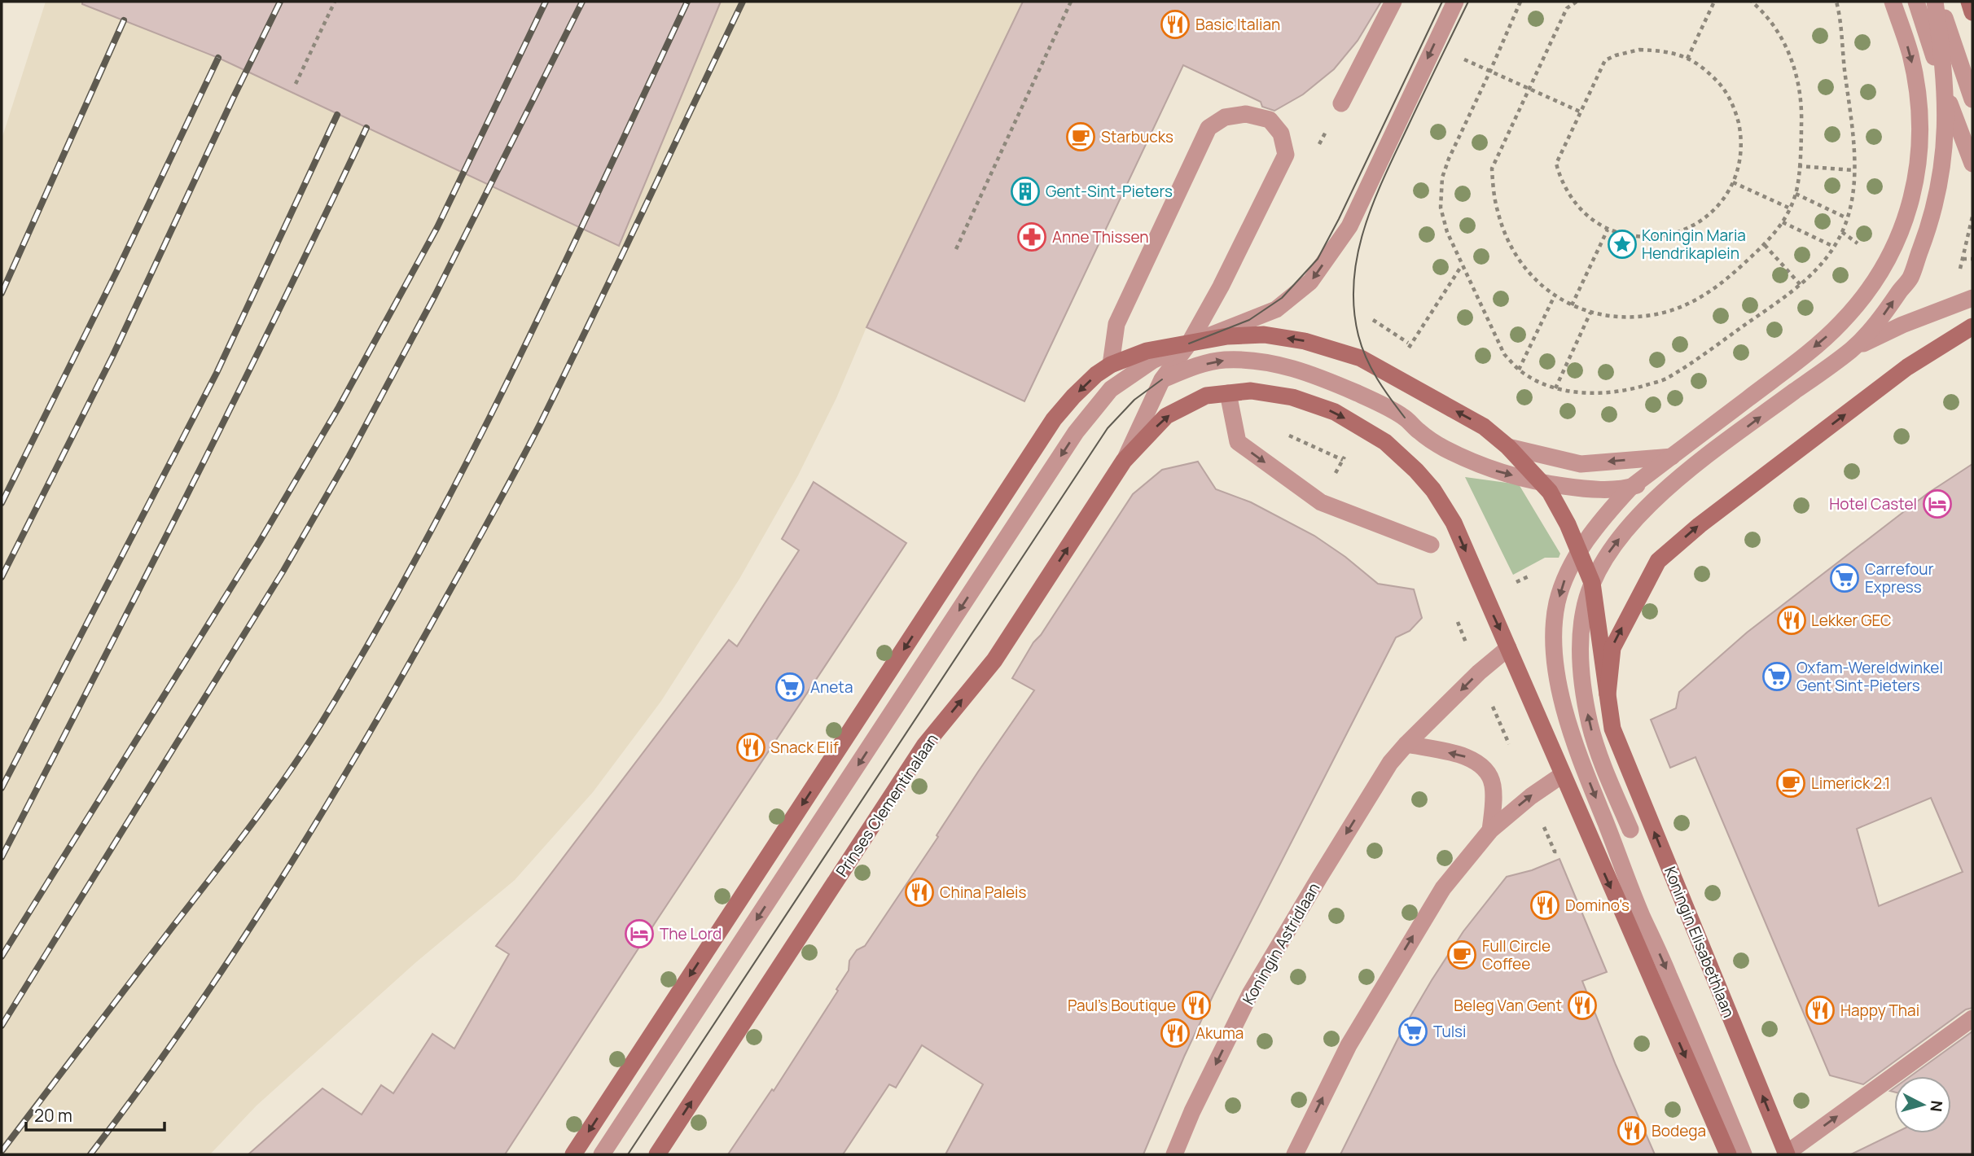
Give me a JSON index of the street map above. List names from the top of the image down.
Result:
{
  "streets": {
    "street": ["Prinses Clementinalaan", "Koningin Elisabethlaan", "Koningin Astridlaan"]
  },
  "places": {
    "restaurant": [
      "Basic Italian",
      "Lekker GEC",
      "Snack Elif",
      "China Paleis",
      "Domino's",
      "Paul's Boutique",
      "Beleg Van Gent",
      "Happy Thai",
      "Akuma",
      "Bodega"
    ],
    "cafe": ["Starbucks", "Limerick 2.1", "Full Circle Coffee"],
    "building": ["Gent-Sint-Pieters"],
    "pharmacy": ["Anne Thissen"],
    "place": ["Koningin Maria Hendrikaplein"],
    "hotel": ["Hotel Castel", "The Lord"],
    "supermarket": [
      "Carrefour Express",
      "Oxfam-Wereldwinkel Gent Sint-Pieters",
      "Aneta",
      "Tulsi"
    ]
  },
  "scale_bar": "20 m",
  "north": "right"
}
